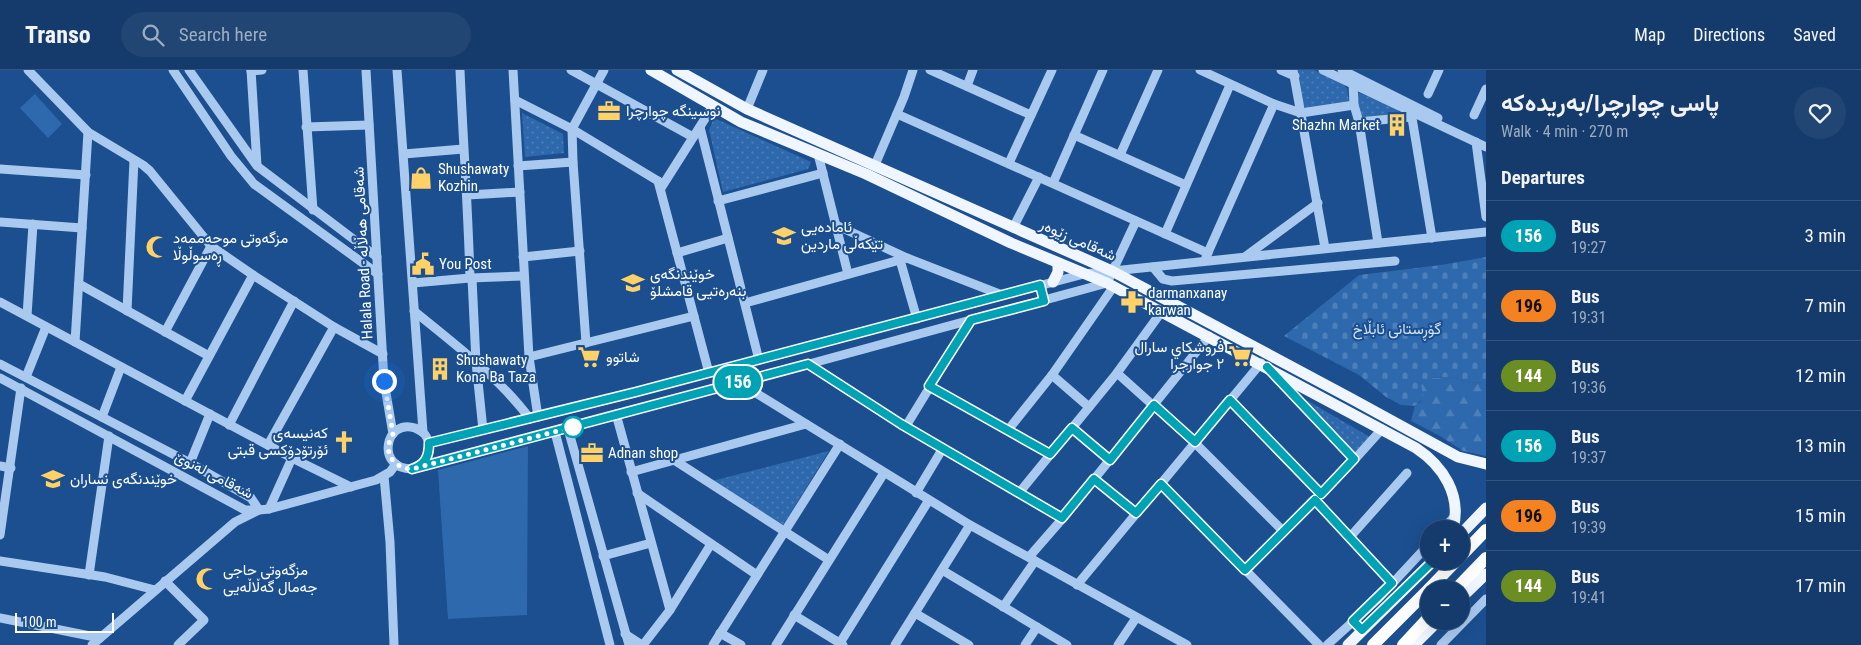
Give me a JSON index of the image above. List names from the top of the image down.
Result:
{
  "streets": {
    "main road": ["شەقامی زێوەر"],
    "street": ["Halala Road - شەقامی هەڵاڵە", "شەقامی لەنوێ"]
  },
  "parks": ["گۆڕستانی ئابڵاخ"],
  "places": {
    "office": ["نوسینگە چوارچرا", "Adnan shop"],
    "building": ["Shazhn Market", "Shushawaty Kona Ba Taza"],
    "shop": ["Shushawaty Kozhin"],
    "school or university": ["ئامادەیی تێکەڵی ماردین", "خوێندنگەی بنەرەتیی قامشلۆ", "خوێندنگەی نساران"],
    "mosque": ["مزگەوتی موحەممەد ڕەسوڵوڵا", "مزگەوتی حاجی جەمال گەڵاڵەیی"],
    "public building": ["You Post"],
    "pharmacy": ["darmanxanay karwan"],
    "supermarket": ["فروشكاي سارال ٢ جوارجرا", "شاتوو"],
    "church": ["کەنیسەی ئۆرتۆدۆکسی قبتی"]
  },
  "lines": ["bus line 156"],
  "scale_bar": "100 m",
  "page": {
    "header": "Transo",
    "search": "Search here",
    "nav": ["Map", "Directions", "Saved"],
    "on_map": "156",
    "heading": [
      ["پاسی چوارچرا/بەریدەکە", "Walk · 4 min · 270 m"],
      "Departures"
    ],
    "list": [
      {
        "mark": "156",
        "name": "Bus",
        "note": "19:27",
        "value": "3 min"
      },
      {
        "mark": "196",
        "name": "Bus",
        "note": "19:31",
        "value": "7 min"
      },
      {
        "mark": "144",
        "name": "Bus",
        "note": "19:36",
        "value": "12 min"
      },
      {
        "mark": "156",
        "name": "Bus",
        "note": "19:37",
        "value": "13 min"
      },
      {
        "mark": "196",
        "name": "Bus",
        "note": "19:39",
        "value": "15 min"
      },
      {
        "mark": "144",
        "name": "Bus",
        "note": "19:41",
        "value": "17 min"
      }
    ],
    "map_buttons": ["+", "−"],
    "scale": "100 m"
  }
}
